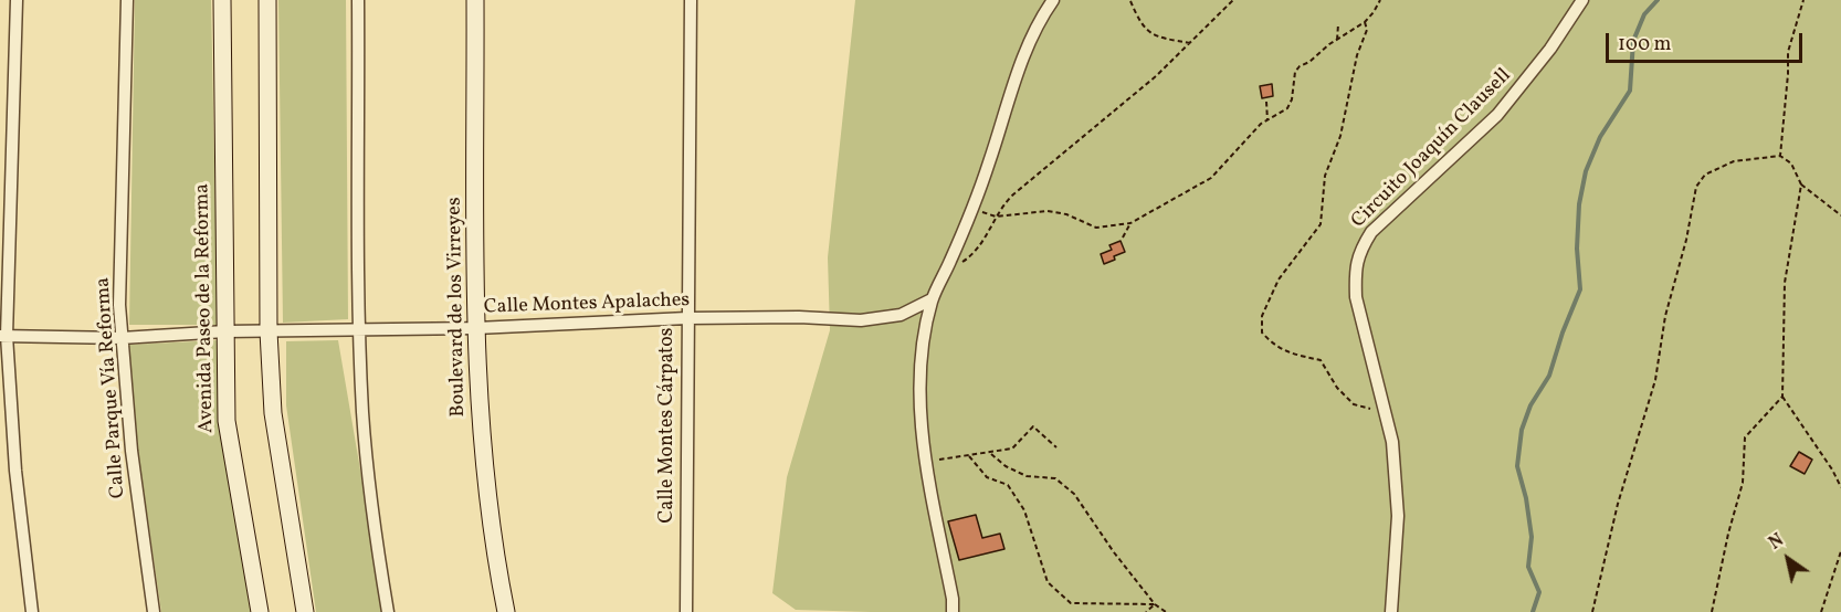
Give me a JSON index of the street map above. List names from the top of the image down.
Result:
{
  "streets": {
    "main road": ["Boulevard de los Virreyes", "Avenida Paseo de la Reforma"],
    "street": [
      "Circuito Joaquín Clausell",
      "Calle Montes Apalaches",
      "Calle Parque Vía Reforma",
      "Calle Montes Cárpatos"
    ]
  },
  "crossings": [
    ["Calle Montes Apalaches", "Boulevard de los Virreyes"],
    ["Calle Montes Apalaches", "Avenida Paseo de la Reforma"],
    ["Calle Montes Apalaches", "Calle Parque Vía Reforma"],
    ["Calle Montes Apalaches", "Calle Montes Cárpatos"]
  ],
  "scale_bar": "100 m",
  "north": "top left"
}
